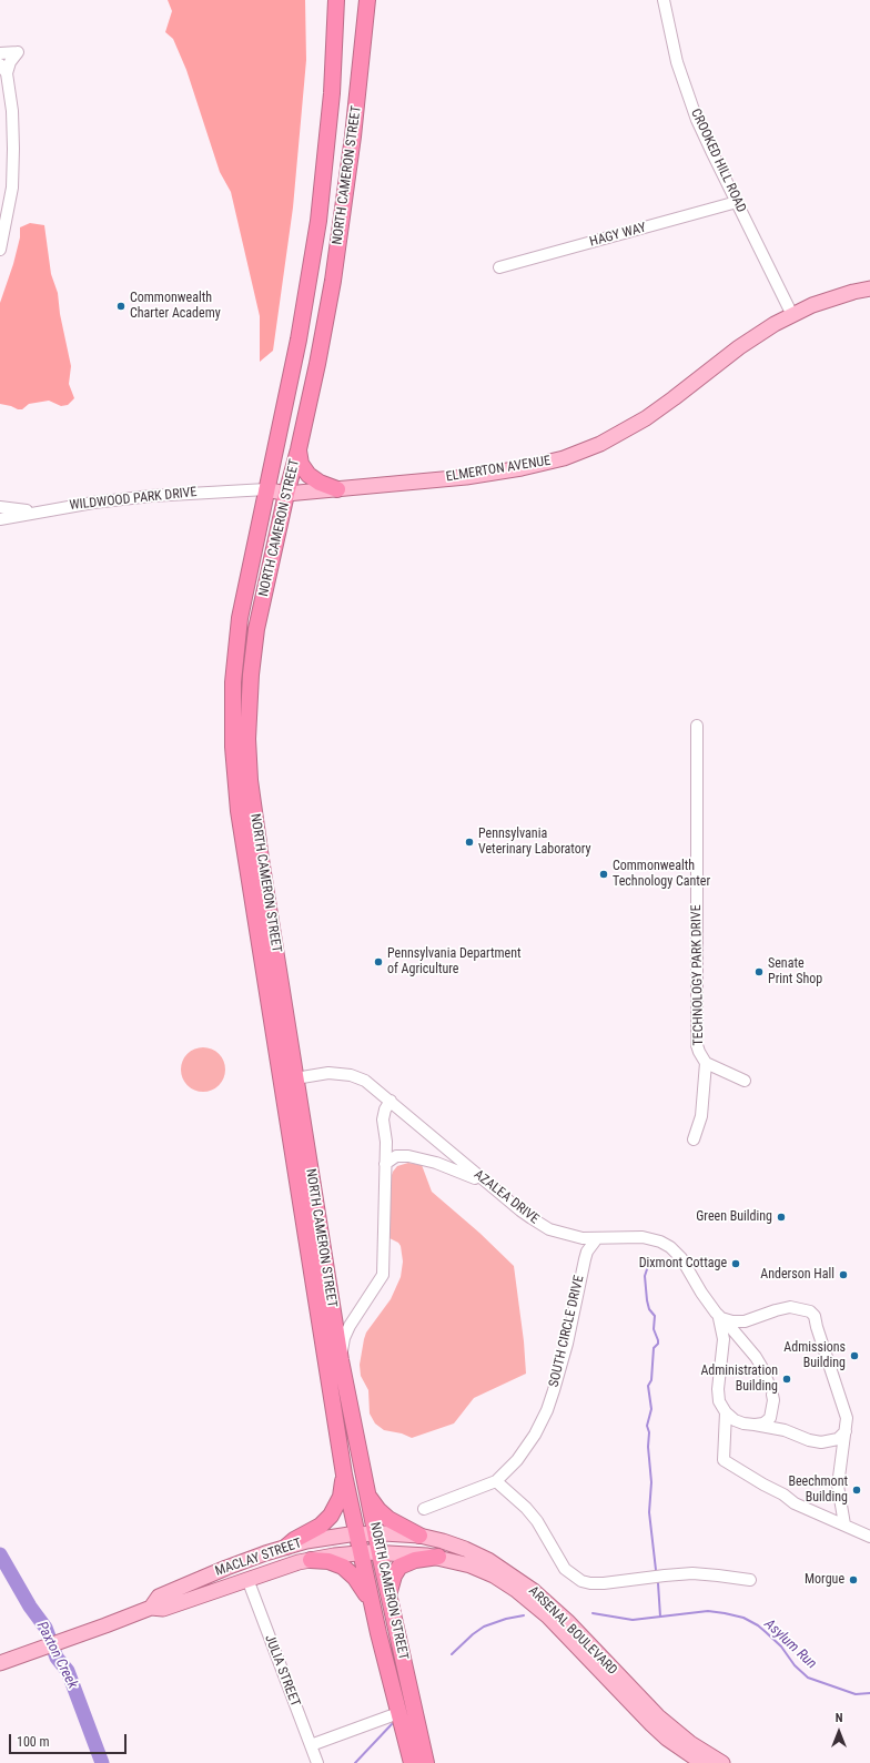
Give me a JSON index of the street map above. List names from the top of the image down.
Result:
{
  "streets": {
    "highway": ["NORTH CAMERON STREET"],
    "main road": ["ELMERTON AVENUE", "MACLAY STREET", "ARSENAL BOULEVARD"],
    "street": [
      "CROOKED HILL ROAD",
      "HAGY WAY",
      "WILDWOOD PARK DRIVE",
      "TECHNOLOGY PARK DRIVE",
      "AZALEA DRIVE",
      "SOUTH CIRCLE DRIVE",
      "JULIA STREET"
    ]
  },
  "crossings": [
    ["CROOKED HILL ROAD", "HAGY WAY"],
    ["CROOKED HILL ROAD", "ELMERTON AVENUE"],
    ["NORTH CAMERON STREET", "ELMERTON AVENUE"],
    ["NORTH CAMERON STREET", "WILDWOOD PARK DRIVE"],
    ["NORTH CAMERON STREET", "AZALEA DRIVE"],
    ["NORTH CAMERON STREET", "MACLAY STREET"],
    ["NORTH CAMERON STREET", "ARSENAL BOULEVARD"],
    ["ELMERTON AVENUE", "WILDWOOD PARK DRIVE"],
    ["AZALEA DRIVE", "SOUTH CIRCLE DRIVE"],
    ["MACLAY STREET", "ARSENAL BOULEVARD"],
    ["MACLAY STREET", "JULIA STREET"]
  ],
  "water": ["Asylum Run", "Paxton Creek"],
  "places": [
    "Commonwealth Charter Academy",
    "Pennsylvania Veterinary Laboratory",
    "Commonwealth Technology Canter",
    "Pennsylvania Department of Agriculture",
    "Senate Print Shop",
    "Green Building",
    "Dixmont Cottage",
    "Anderson Hall",
    "Admissions Building",
    "Administration Building",
    "Beechmont Building",
    "Morgue"
  ],
  "scale_bar": "100 m",
  "north": "top"
}
